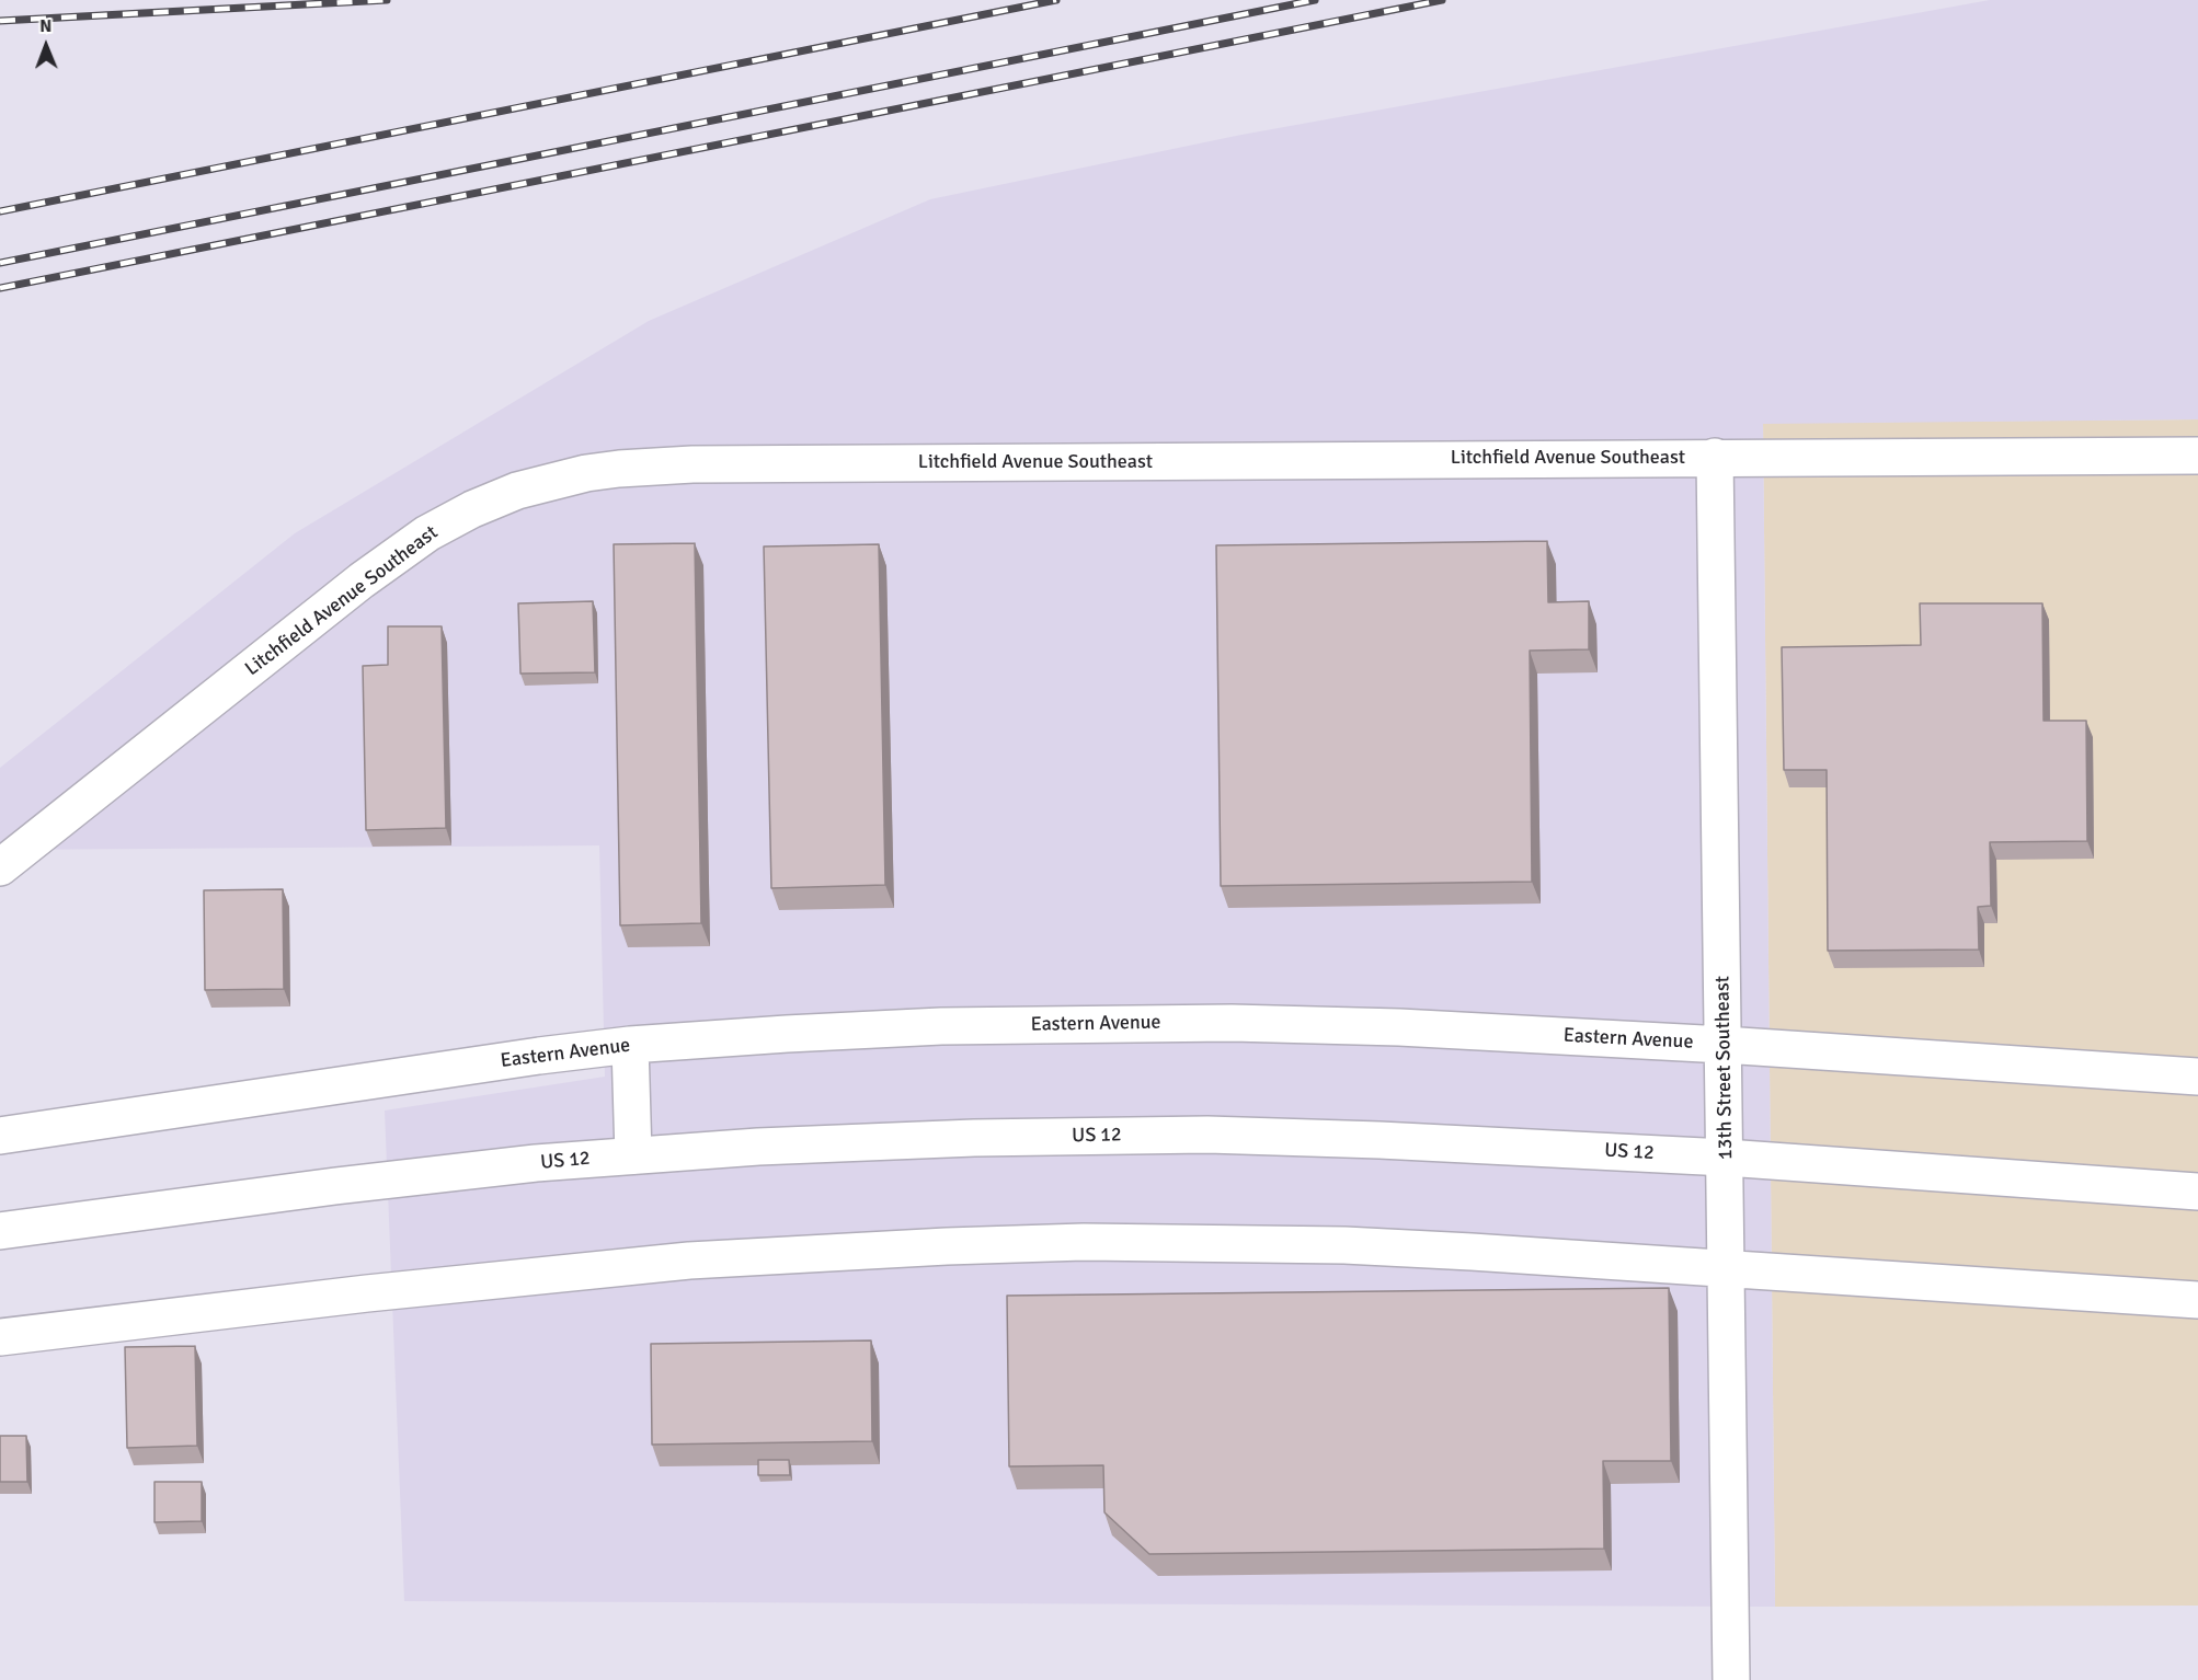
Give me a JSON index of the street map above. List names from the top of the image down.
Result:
{
  "streets": {
    "main road": [
      "Litchfield Avenue Southeast",
      "Eastern Avenue",
      "13th Street Southeast",
      "US 12"
    ]
  },
  "crossings": [
    ["Litchfield Avenue Southeast", "13th Street Southeast"],
    ["Eastern Avenue", "13th Street Southeast"],
    ["13th Street Southeast", "US 12"]
  ],
  "north": "top"
}
